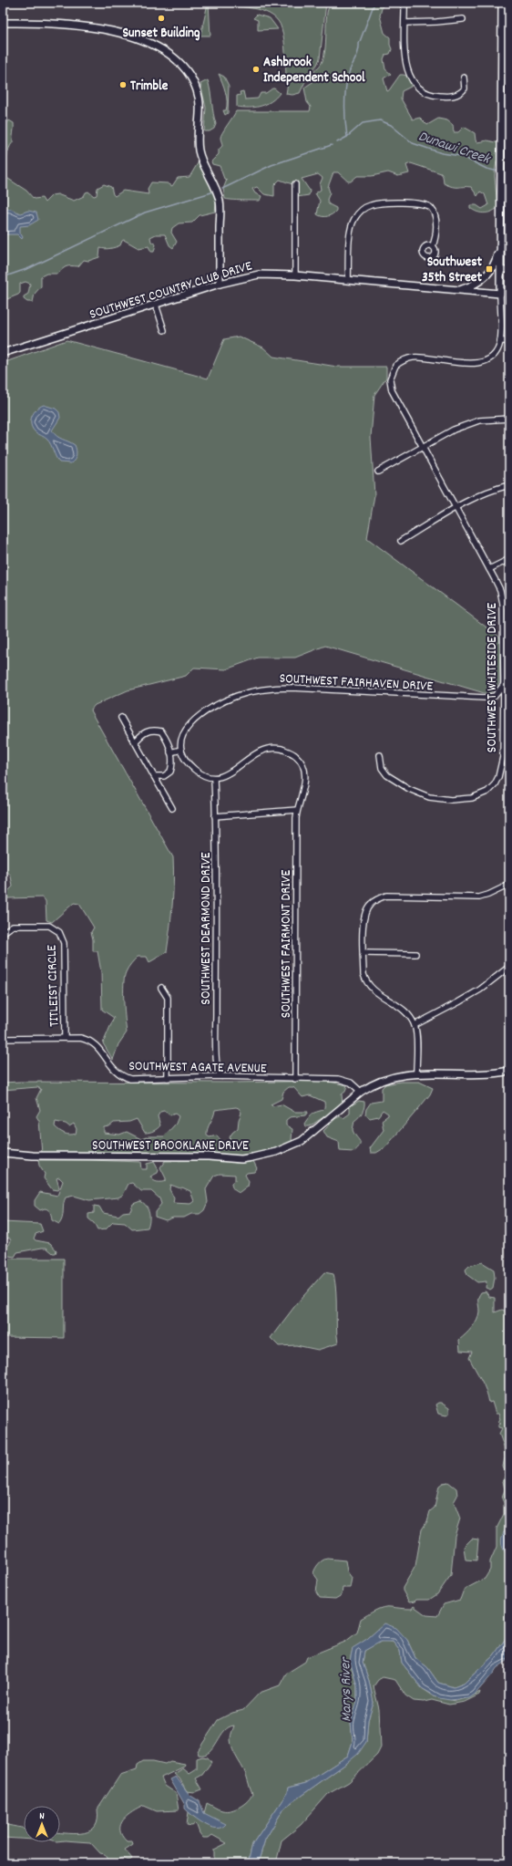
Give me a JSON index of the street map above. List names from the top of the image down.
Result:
{
  "streets": {
    "street": [
      "SOUTHWEST COUNTRY CLUB DRIVE",
      "SOUTHWEST WHITESIDE DRIVE",
      "SOUTHWEST FAIRHAVEN DRIVE",
      "SOUTHWEST DEARMOND DRIVE",
      "SOUTHWEST FAIRMONT DRIVE",
      "TITLEIST CIRCLE",
      "SOUTHWEST AGATE AVENUE",
      "SOUTHWEST BROOKLANE DRIVE"
    ]
  },
  "crossings": [
    ["SOUTHWEST WHITESIDE DRIVE", "SOUTHWEST FAIRHAVEN DRIVE"],
    ["SOUTHWEST DEARMOND DRIVE", "SOUTHWEST AGATE AVENUE"],
    ["SOUTHWEST FAIRMONT DRIVE", "SOUTHWEST AGATE AVENUE"],
    ["TITLEIST CIRCLE", "SOUTHWEST AGATE AVENUE"],
    ["SOUTHWEST AGATE AVENUE", "SOUTHWEST BROOKLANE DRIVE"]
  ],
  "water": ["Dunawi Creek", "Marys River"],
  "places": {
    "other": ["Sunset Building", "Ashbrook Independent School", "Trimble"],
    "transit": ["Southwest 35th Street"]
  },
  "north": "top"
}
